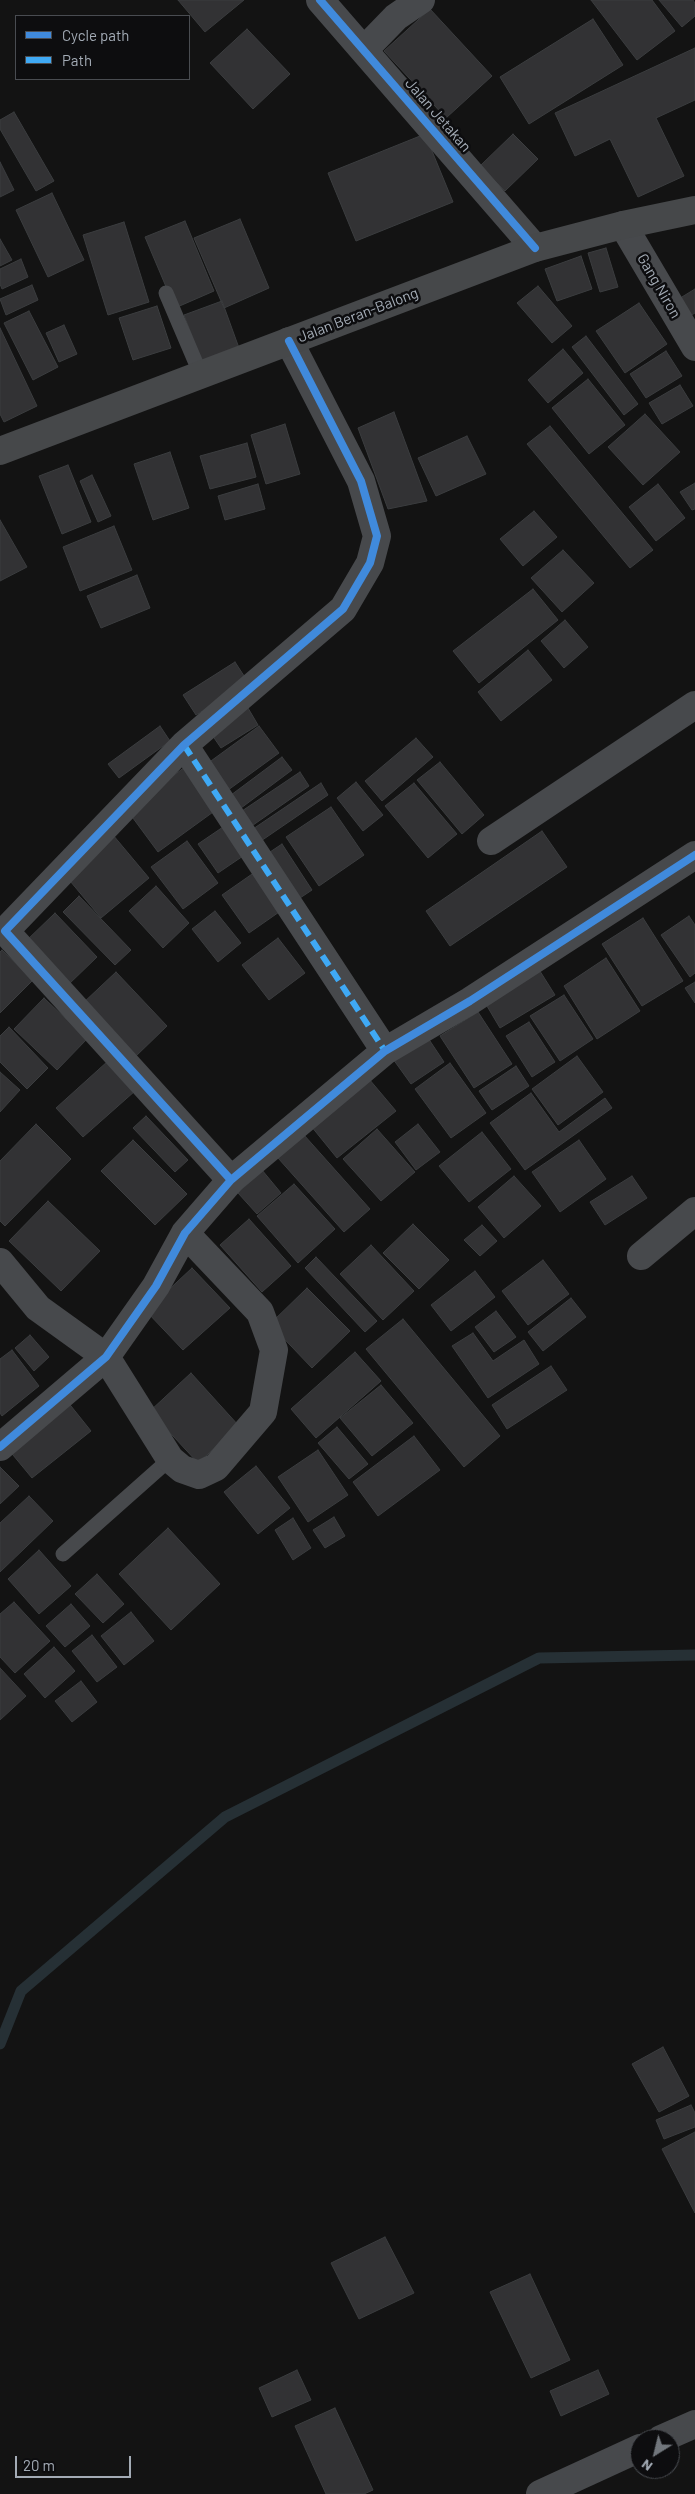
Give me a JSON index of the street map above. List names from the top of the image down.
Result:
{
  "streets": {
    "main road": ["Jalan Beran-Balong"],
    "street": ["Jalan Jetakan", "Gang Niron"]
  },
  "crossings": [
    ["Jalan Jetakan", "Jalan Beran-Balong"],
    ["Gang Niron", "Jalan Beran-Balong"]
  ],
  "legend": ["Cycle path", "Path"],
  "scale_bar": "20 m",
  "north": "bottom left"
}
